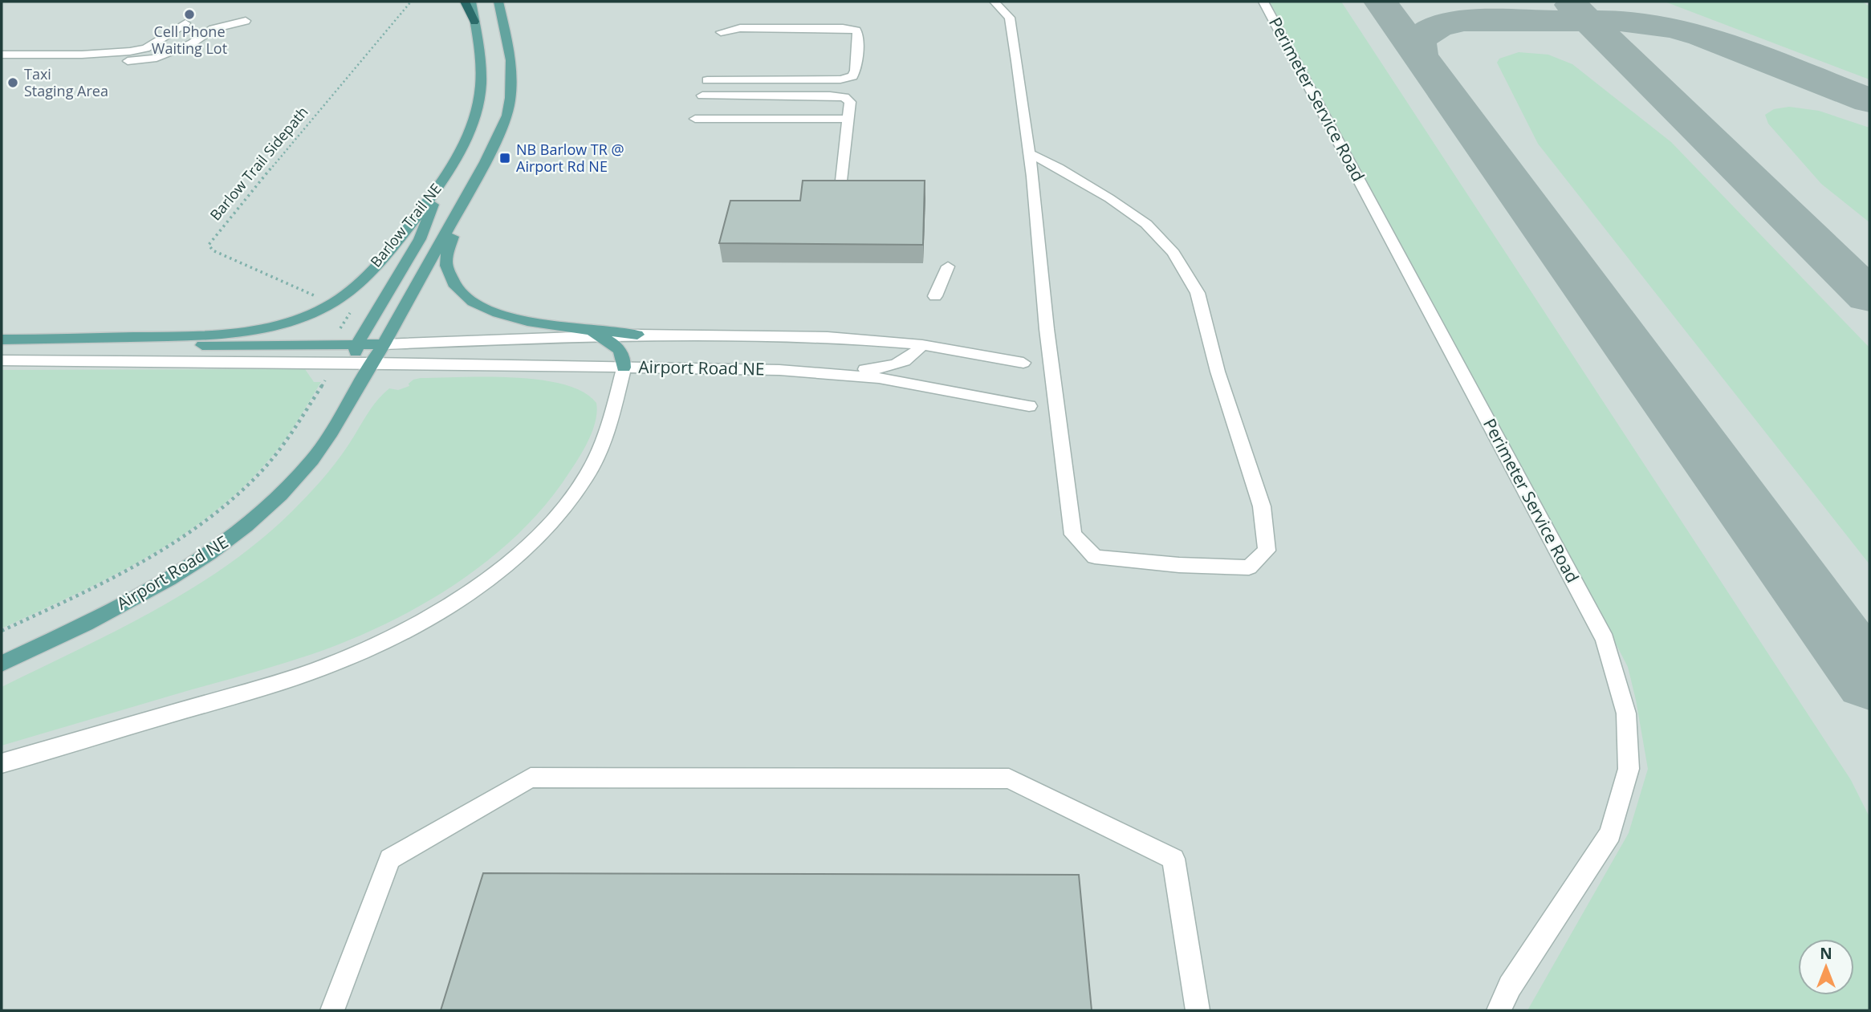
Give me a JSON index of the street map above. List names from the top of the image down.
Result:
{
  "streets": {
    "main road": ["Barlow Trail NE", "Airport Road NE"],
    "street": ["Perimeter Service Road"],
    "path": ["Barlow Trail Sidepath"]
  },
  "crossings": [
    ["Barlow Trail NE", "Airport Road NE"]
  ],
  "places": {
    "other": ["Cell Phone Waiting Lot", "Taxi Staging Area"],
    "transit": ["NB Barlow TR @ Airport Rd NE"]
  },
  "north": "top"
}
